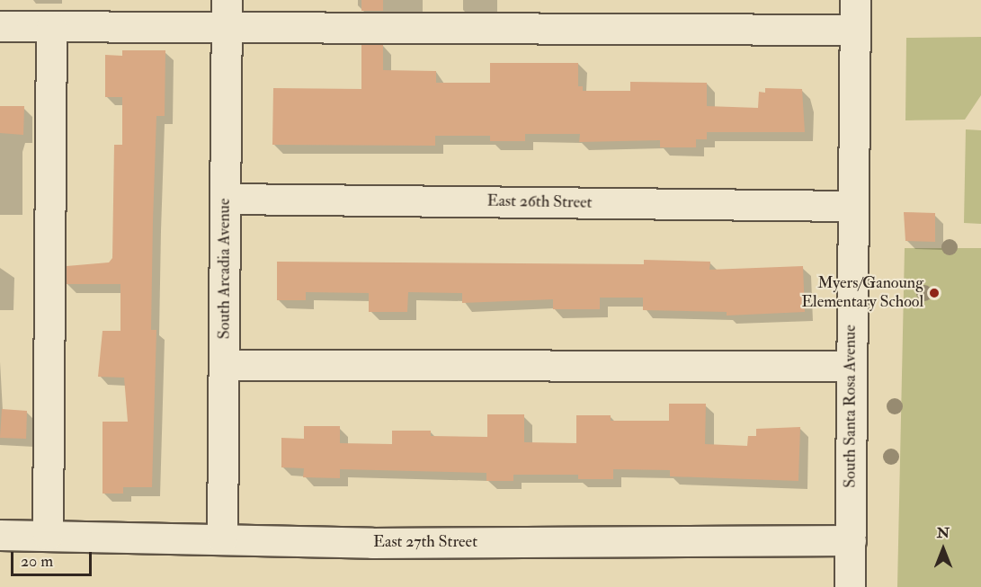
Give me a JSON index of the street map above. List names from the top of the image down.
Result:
{
  "streets": {
    "street": [
      "East 26th Street",
      "South Arcadia Avenue",
      "South Santa Rosa Avenue",
      "East 27th Street"
    ]
  },
  "crossings": [
    ["East 26th Street", "South Arcadia Avenue"],
    ["East 26th Street", "South Santa Rosa Avenue"],
    ["South Arcadia Avenue", "East 27th Street"],
    ["South Santa Rosa Avenue", "East 27th Street"]
  ],
  "places": ["Myers/Ganoung Elementary School"],
  "scale_bar": "20 m",
  "north": "top"
}
